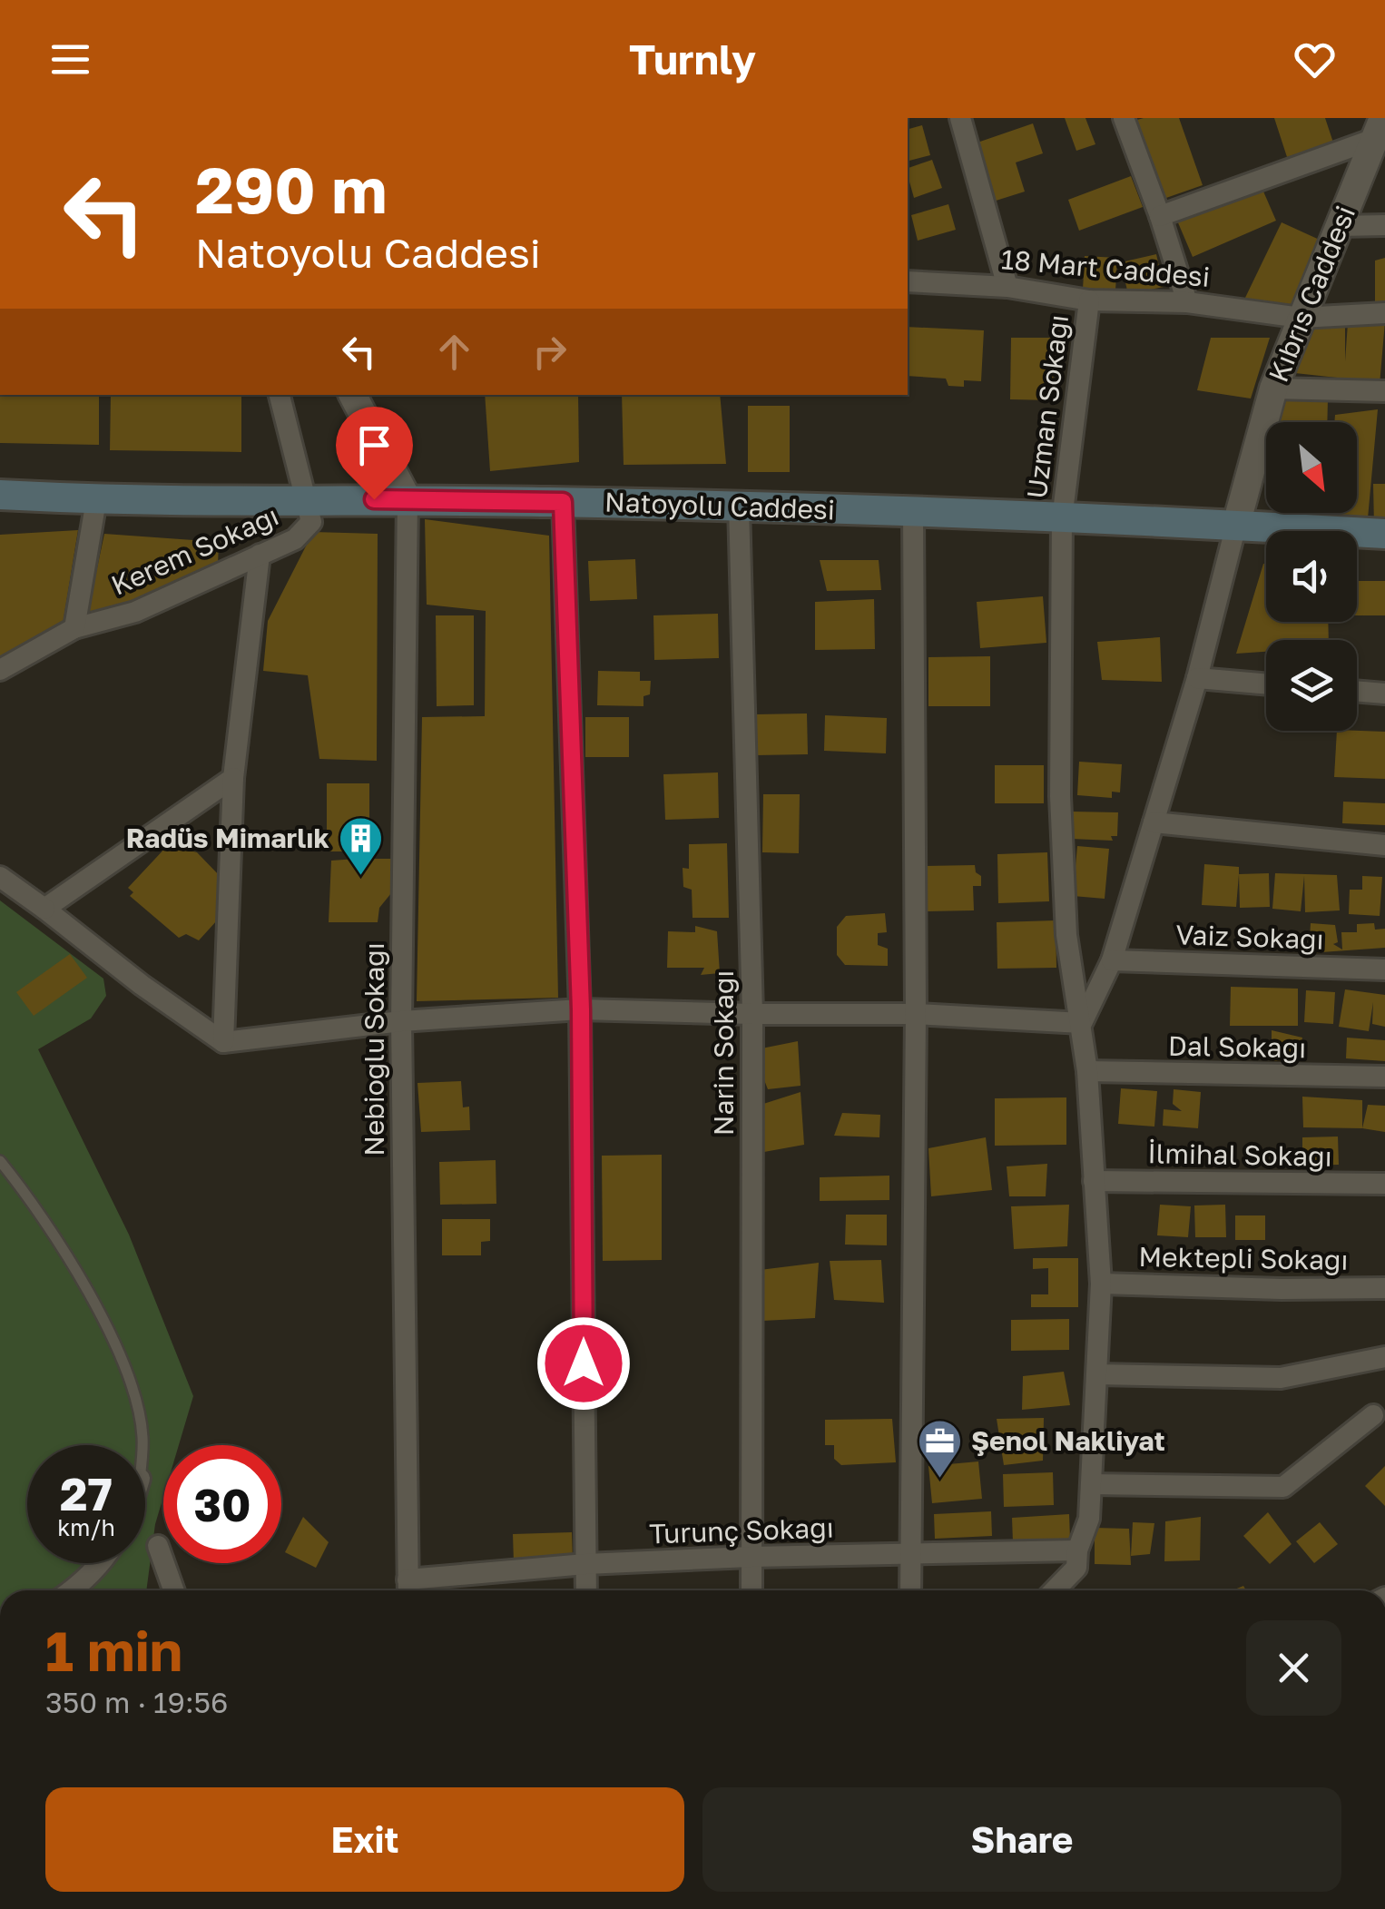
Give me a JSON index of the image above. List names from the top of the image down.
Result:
{
  "streets": {
    "main road": ["Natoyolu Caddesi"],
    "street": [
      "18 Mart Caddesi",
      "Kıbrıs Caddesi",
      "Uzman Sokağı",
      "Kerem Sokağı",
      "Vaiz Sokağı",
      "Dal Sokağı",
      "Nebioğlu Sokağı",
      "Narin Sokağı",
      "İlmihal Sokağı",
      "Mektepli Sokağı",
      "Turunç Sokağı"
    ]
  },
  "crossings": [
    ["18 Mart Caddesi", "Kıbrıs Caddesi"],
    ["18 Mart Caddesi", "Uzman Sokağı"],
    ["Kıbrıs Caddesi", "Natoyolu Caddesi"],
    ["Uzman Sokağı", "Natoyolu Caddesi"],
    ["Uzman Sokağı", "Dal Sokağı"],
    ["Uzman Sokağı", "İlmihal Sokağı"],
    ["Uzman Sokağı", "Mektepli Sokağı"],
    ["Uzman Sokağı", "Turunç Sokağı"],
    ["Natoyolu Caddesi", "Kerem Sokağı"],
    ["Natoyolu Caddesi", "Nebioğlu Sokağı"],
    ["Natoyolu Caddesi", "Narin Sokağı"],
    ["Nebioğlu Sokağı", "Turunç Sokağı"],
    ["Narin Sokağı", "Turunç Sokağı"]
  ],
  "places": {
    "building": ["Radüs Mimarlık"],
    "office": ["Şenol Nakliyat"]
  },
  "north": "bottom right",
  "page": {
    "header": "Turnly",
    "turn": ["290 m", "Natoyolu Caddesi"],
    "speed": "27 km/h",
    "limit": "30",
    "heading": ["1 min", "350 m · 19:56"],
    "buttons": ["Exit", "Share"]
  }
}
